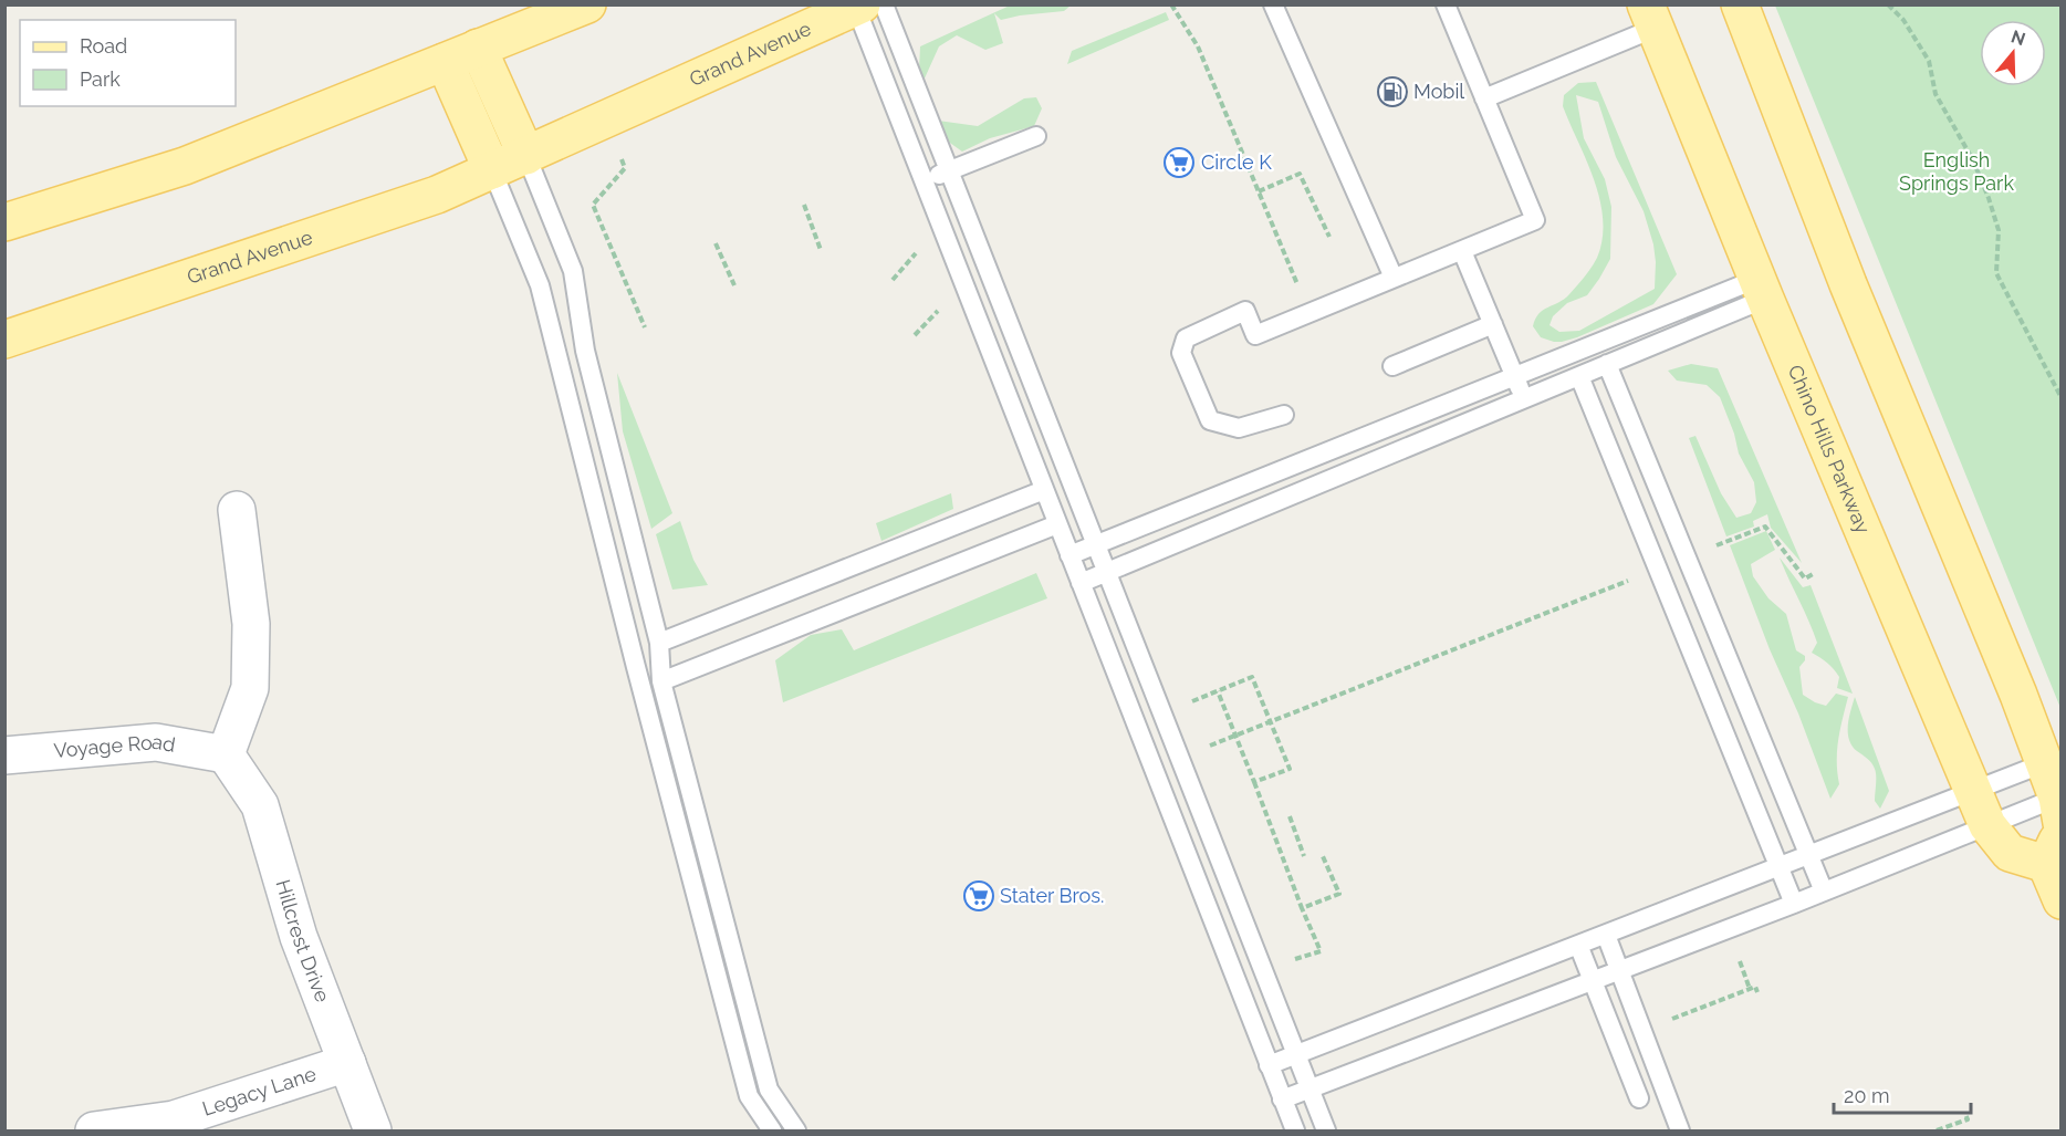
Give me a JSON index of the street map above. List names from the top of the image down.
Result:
{
  "streets": {
    "main road": ["Grand Avenue", "Chino Hills Parkway"],
    "street": ["Voyage Road", "Hillcrest Drive", "Legacy Lane"]
  },
  "crossings": [
    ["Voyage Road", "Hillcrest Drive"],
    ["Hillcrest Drive", "Legacy Lane"]
  ],
  "parks": ["English Springs Park"],
  "places": {
    "fuel station": ["Mobil"],
    "supermarket": ["Circle K", "Stater Bros."]
  },
  "legend": ["Road", "Park"],
  "scale_bar": "20 m",
  "north": "top"
}
